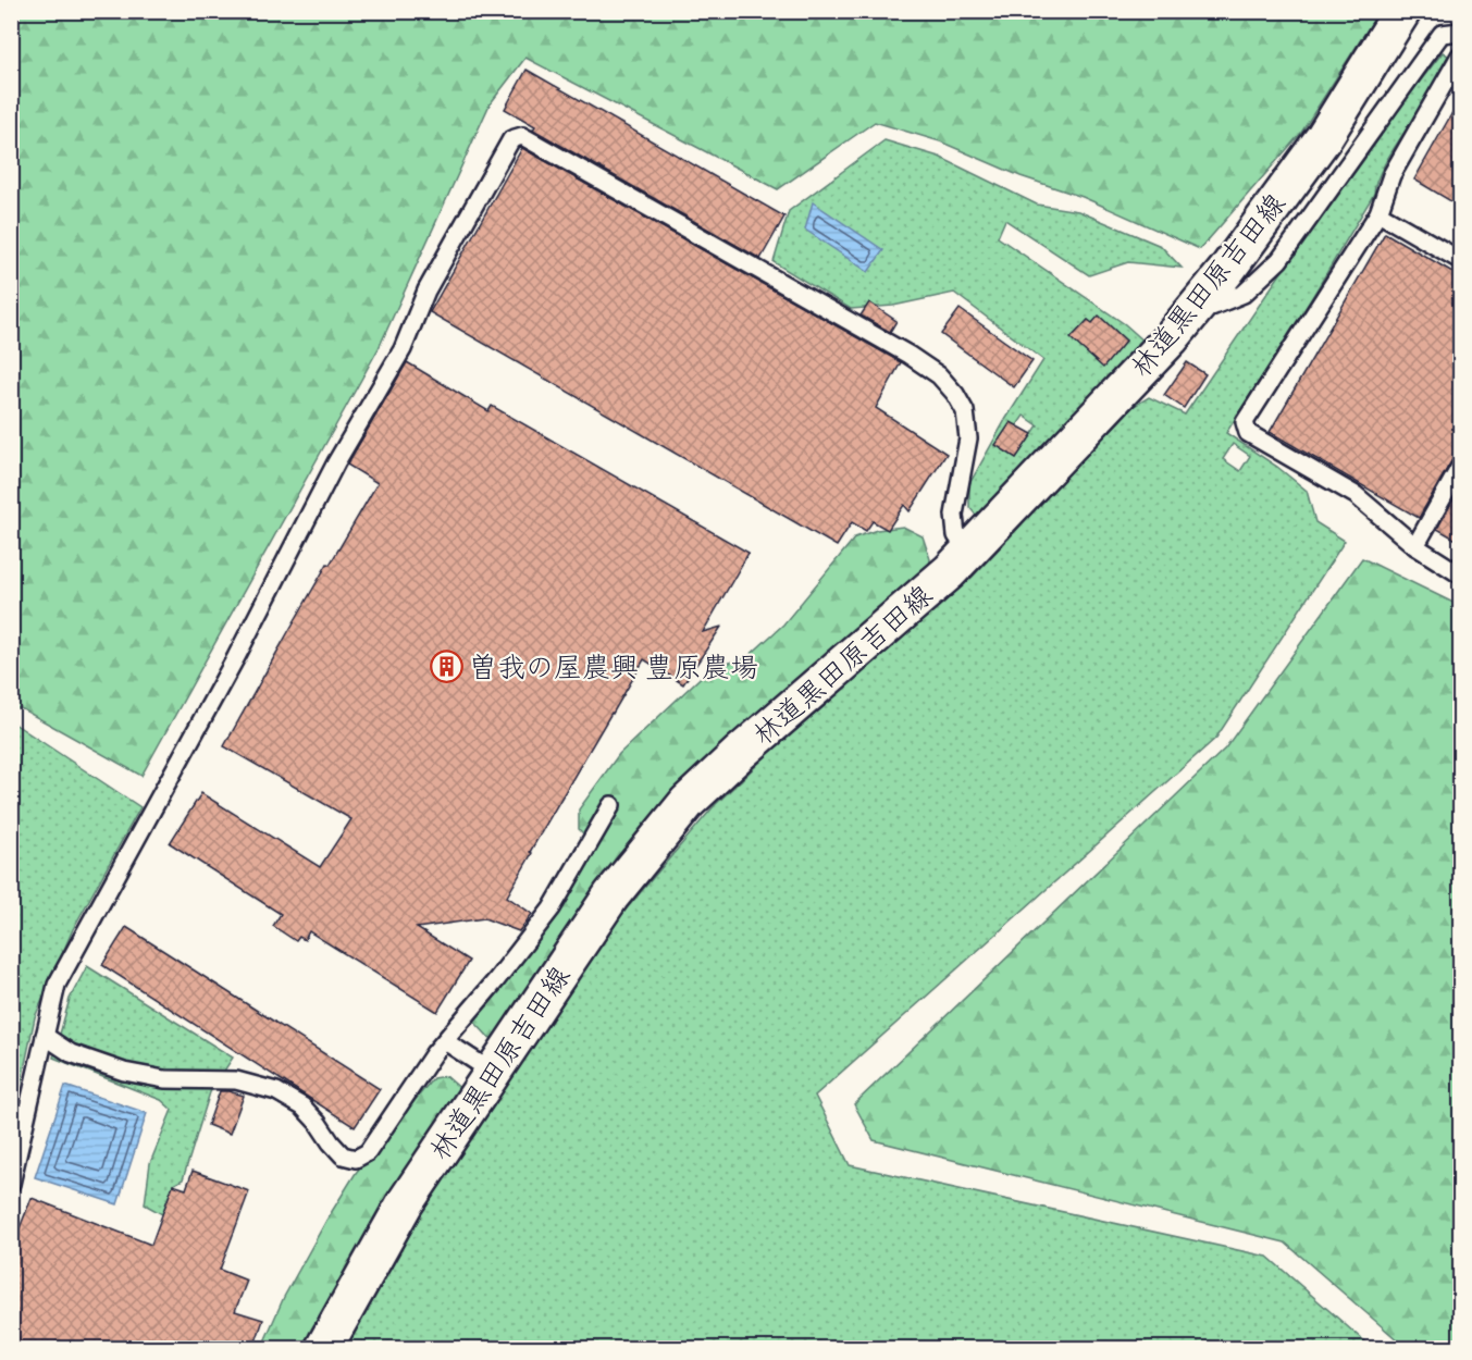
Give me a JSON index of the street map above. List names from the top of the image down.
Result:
{
  "streets": {
    "street": ["林道黒田原吉田線"]
  },
  "places": {
    "building": ["曽我の屋農興 豊原農場"]
  }
}
